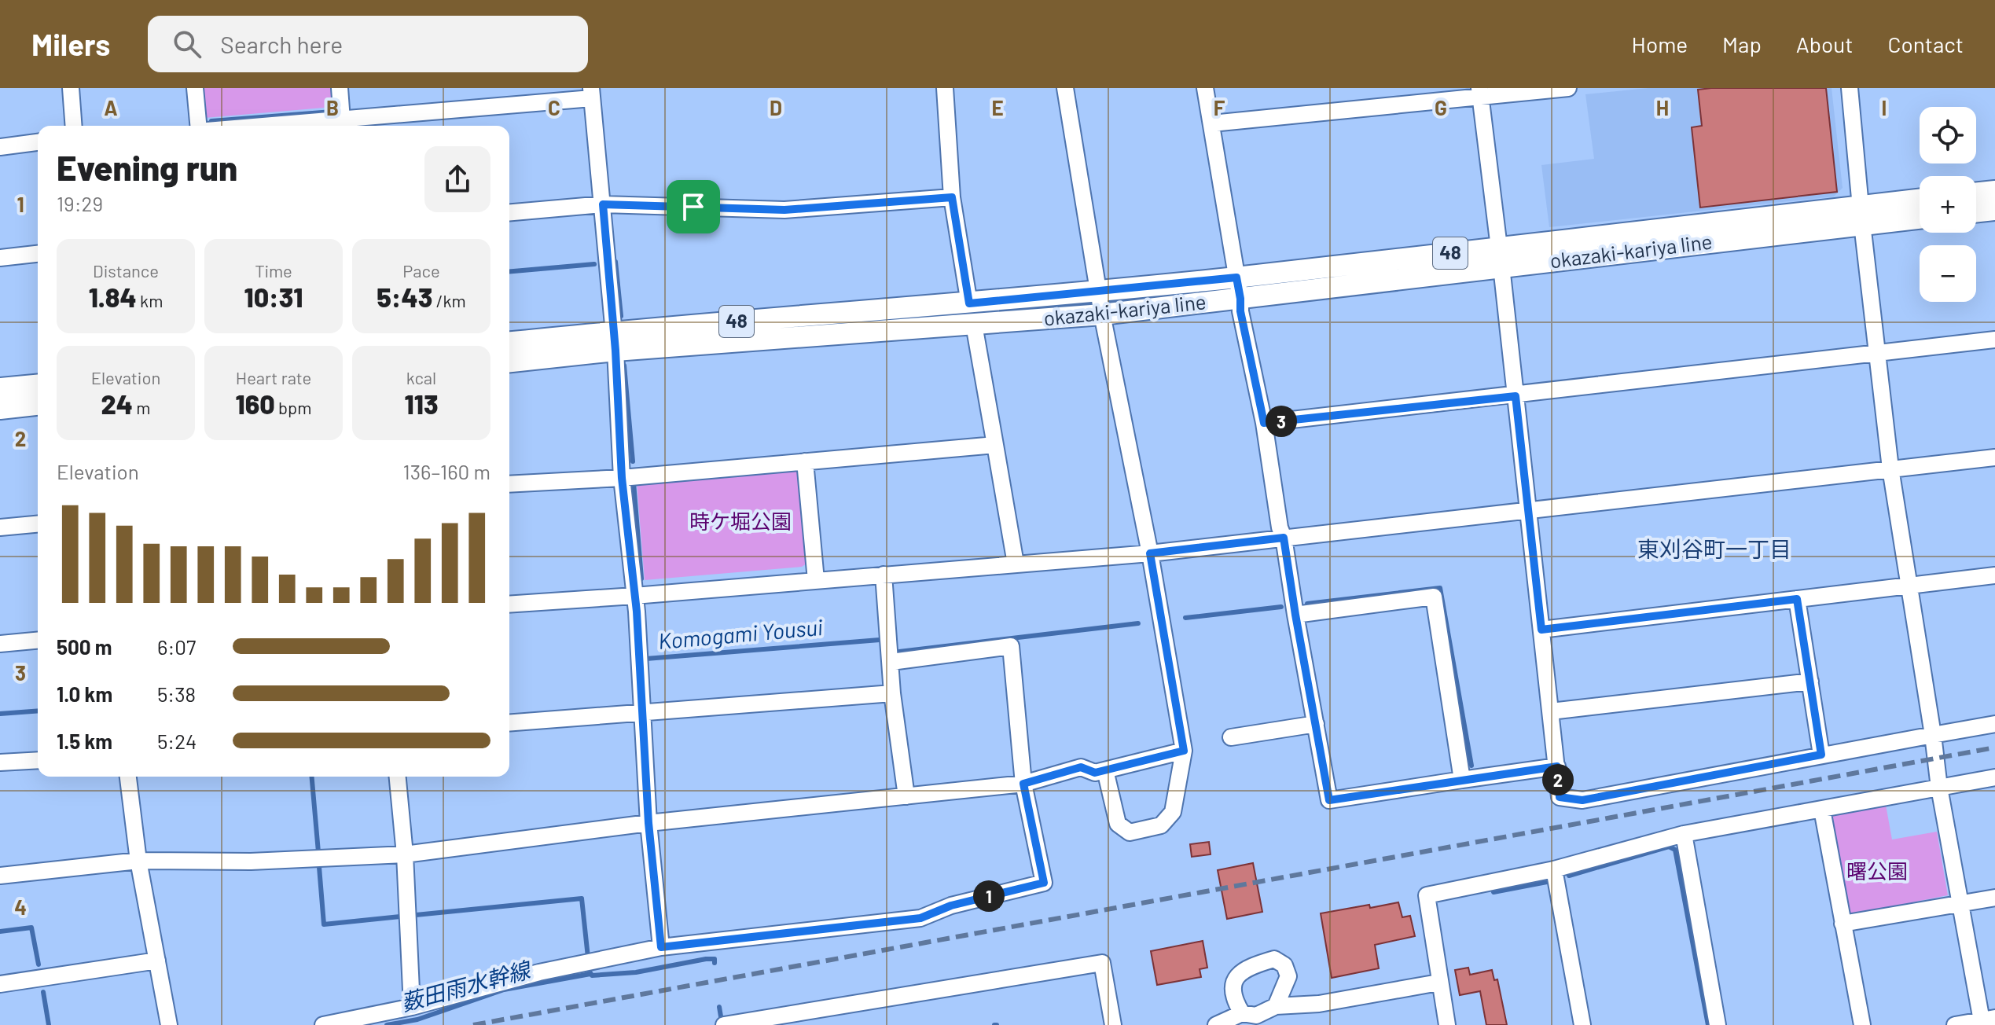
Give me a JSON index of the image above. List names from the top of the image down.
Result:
{
  "streets": {
    "main road": ["okazaki-kariya line", "48"]
  },
  "districts": ["東刈谷町一丁目"],
  "water": ["Komogami Yousui", "薮田雨水幹線"],
  "parks": ["時ケ堀公園", "曙公園"],
  "page": {
    "header": "Milers",
    "search": "Search here",
    "nav": [
      "Home",
      "Map",
      "About",
      "Contact"
    ],
    "map_buttons": ["+", "−"],
    "heading": ["Evening run", "19:29"],
    "stats": [
      ["Distance", "1.84 km"],
      ["Time", "10:31"],
      ["Pace", "5:43 /km"],
      ["Elevation", "24 m"],
      ["Heart rate", "160 bpm"],
      ["kcal", "113"]
    ],
    "pins": ["3", "2", "1"],
    "chart": ["Elevation", "136–160 m"],
    "list": [
      {
        "name": "500 m",
        "note": "6:07"
      },
      {
        "name": "1.0 km",
        "note": "5:38"
      },
      {
        "name": "1.5 km",
        "note": "5:24"
      }
    ]
  },
  "grid": {
    "columns": [
      "A",
      "B",
      "C",
      "D",
      "E",
      "F",
      "G",
      "H",
      "I"
    ],
    "rows": [
      "1",
      "2",
      "3",
      "4"
    ]
  }
}
